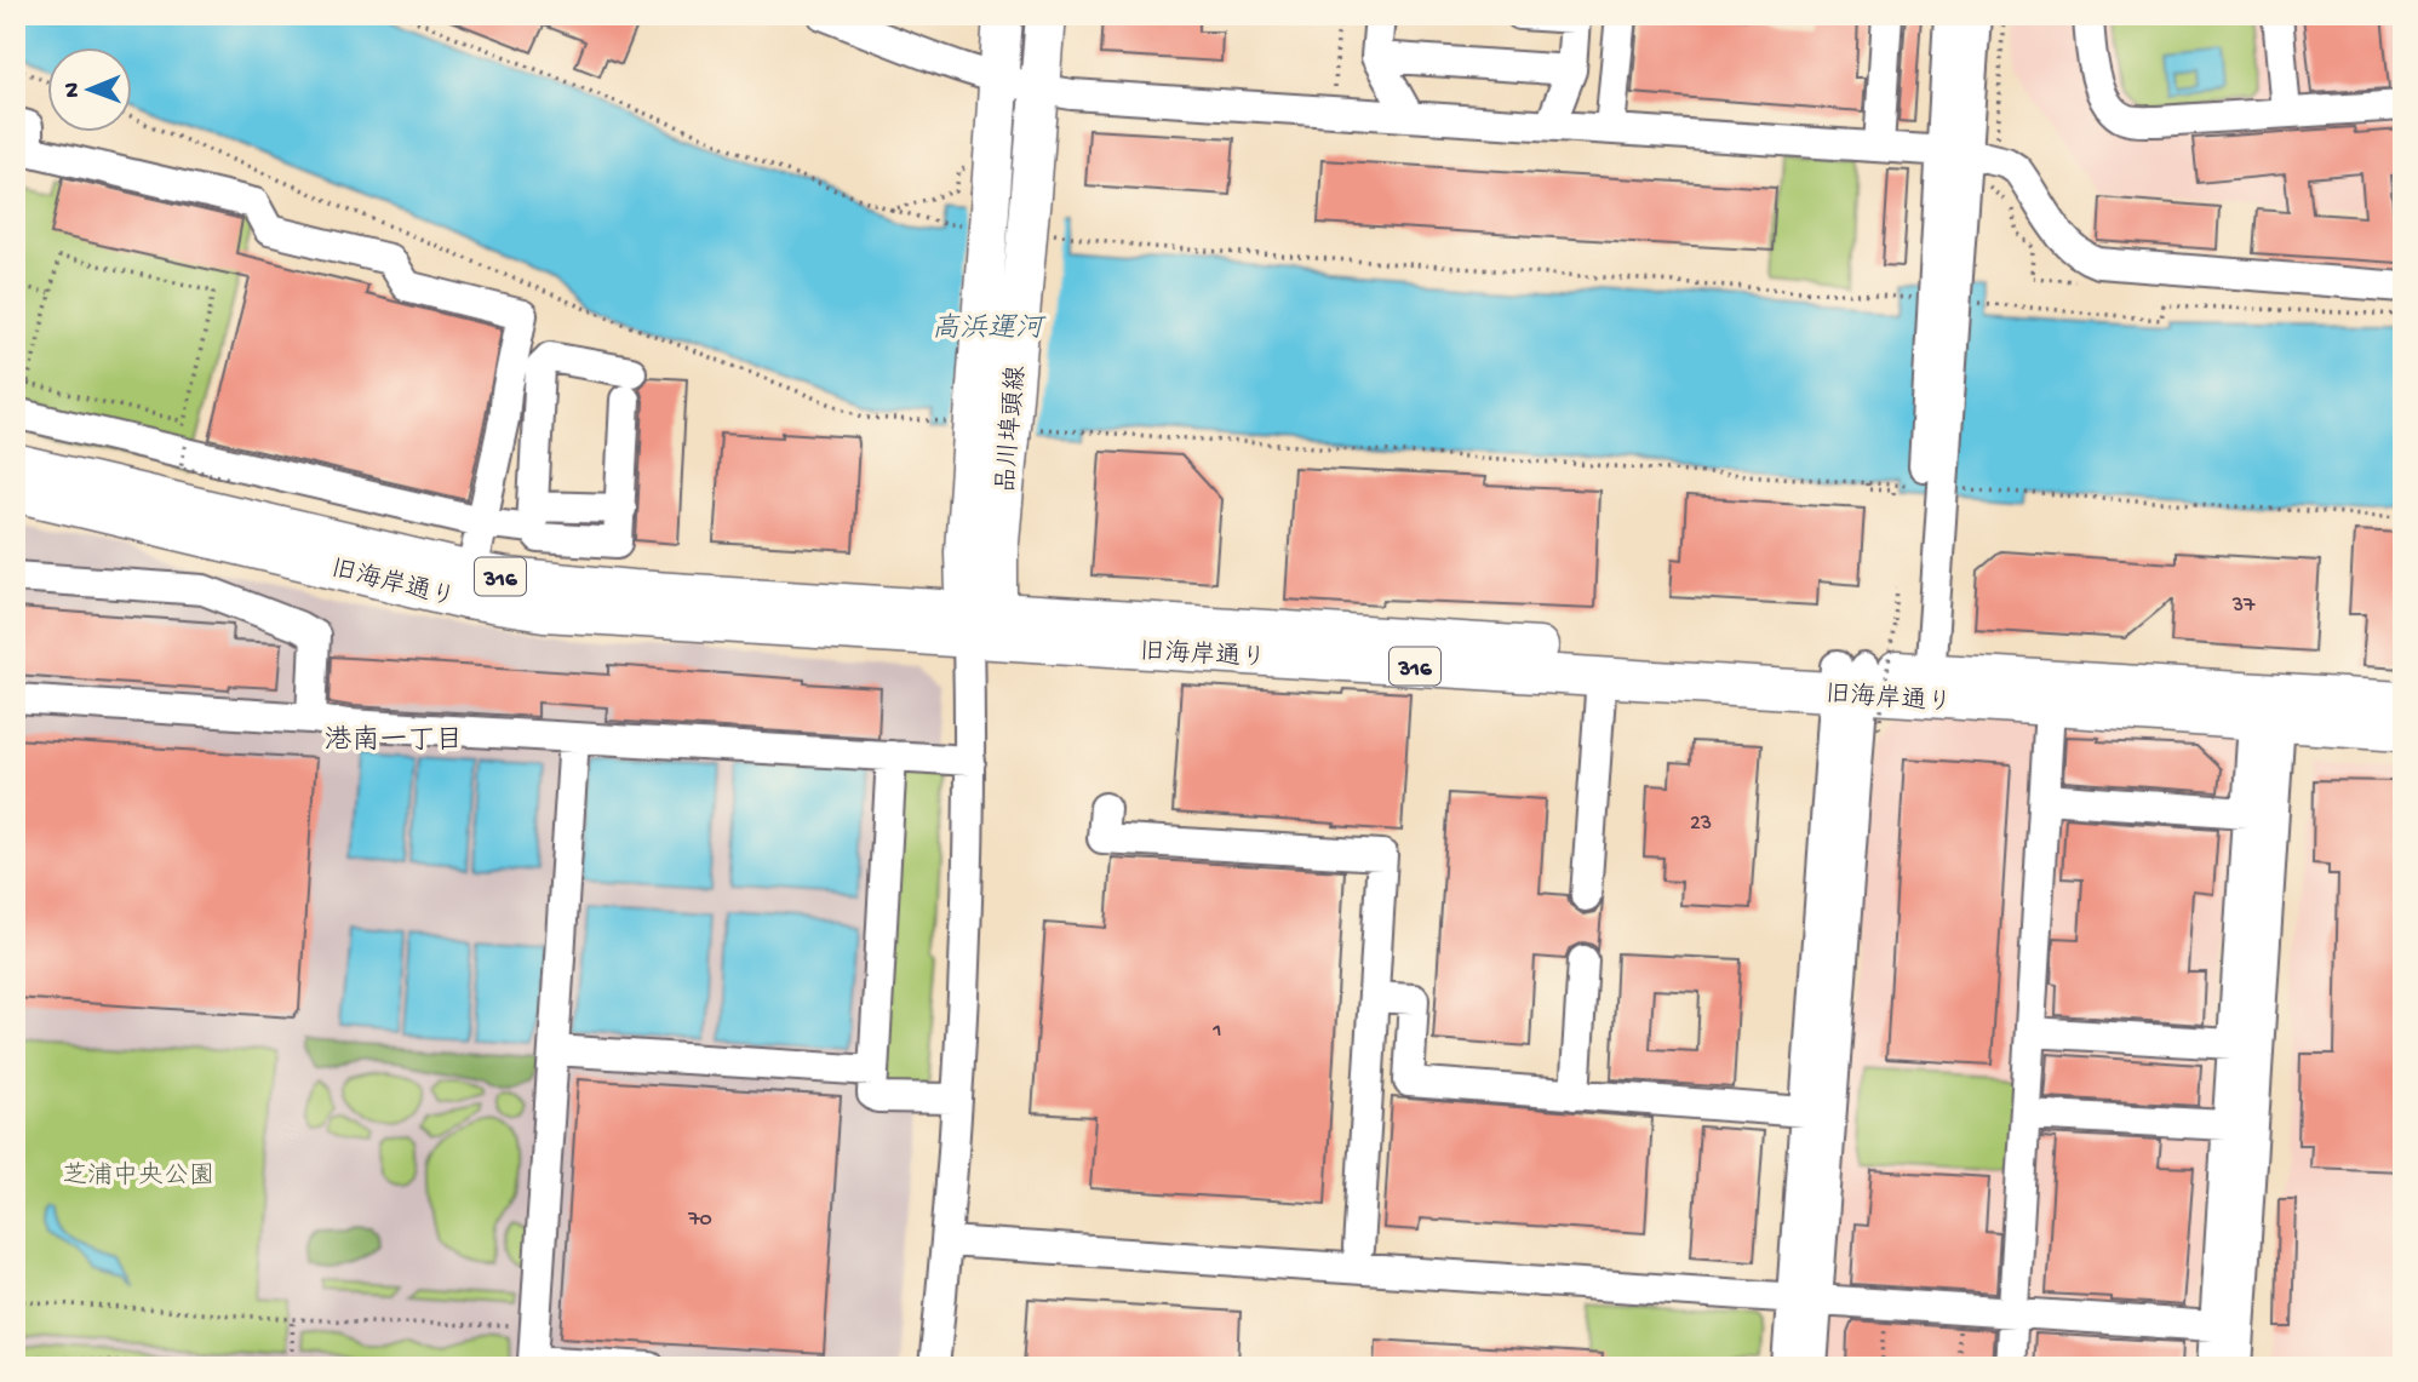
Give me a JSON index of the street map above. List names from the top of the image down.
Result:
{
  "streets": {
    "main road": ["品川埠頭線", "316", "旧海岸通り"]
  },
  "crossings": [
    ["品川埠頭線", "旧海岸通り"]
  ],
  "districts": ["港南一丁目"],
  "water": ["高浜運河"],
  "parks": ["芝浦中央公園"],
  "house_numbers": [
    "37",
    "23",
    "1",
    "70"
  ],
  "north": "left"
}
